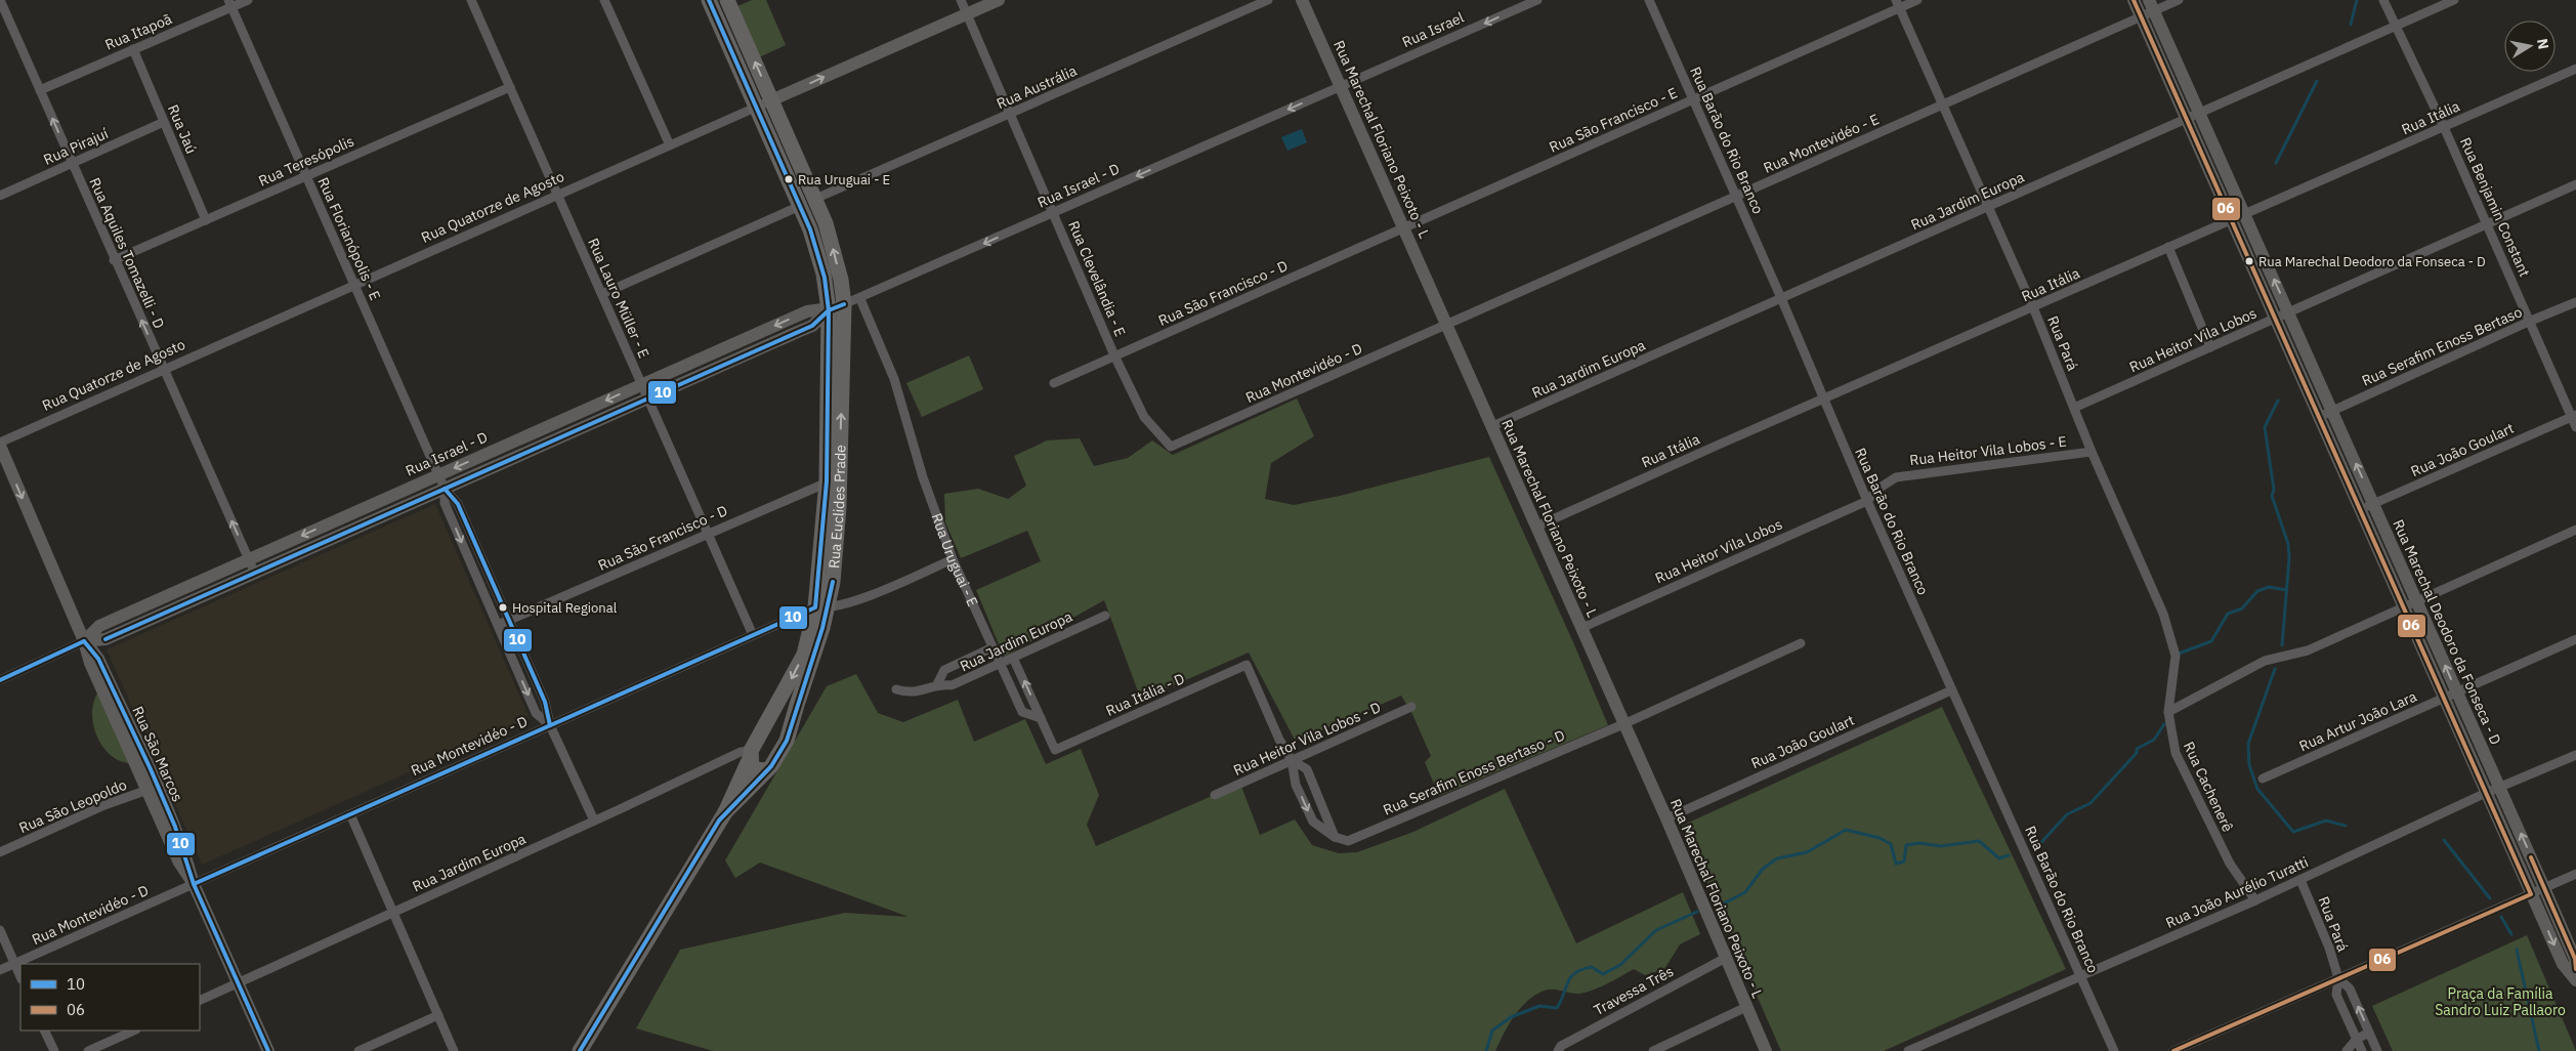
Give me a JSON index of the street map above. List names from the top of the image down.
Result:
{
  "streets": {
    "main road": ["Rua Euclides Prade"],
    "street": [
      "Rua Israel",
      "Rua Itapoã",
      "Rua Austrália",
      "Rua Itália",
      "Rua São Francisco - E",
      "Rua Jaú",
      "Rua Marechal Floriano Peixoto - L",
      "Rua Barão do Rio Branco",
      "Rua Montevidéo - E",
      "Rua Pirajuí",
      "Rua Teresópolis",
      "Rua Israel - D",
      "Rua Jardim Europa",
      "Rua Quatorze de Agosto",
      "Rua Benjamin Constant",
      "Rua Florianópolis - E",
      "Rua Aquiles Tomazelli - D",
      "Rua Clevelândia - E",
      "Rua São Francisco - D",
      "Rua Lauro Müller - E",
      "Rua Heitor Vila Lobos",
      "Rua Pará",
      "Rua Serafim Enoss Bertaso",
      "Rua Montevidéo - D",
      "Rua João Goulart",
      "Rua Heitor Vila Lobos - E",
      "Rua Uruguai - E",
      "Rua Marechal Deodoro da Fonseca - D",
      "Rua Itália - D",
      "Rua Artur João Lara",
      "Rua Heitor Vila Lobos - D",
      "Rua São Marcos",
      "Rua Serafim Enoss Bertaso - D",
      "Rua Cachenerê",
      "Rua São Leopoldo",
      "Rua João Aurélio Turatti",
      "Travessa Três"
    ]
  },
  "crossings": [
    ["Rua Israel", "Rua Marechal Floriano Peixoto - L"],
    ["Rua Israel", "Rua Israel - D"],
    ["Rua Itapoã", "Rua Jaú"],
    ["Rua Itapoã", "Rua Florianópolis - E"],
    ["Rua Itapoã", "Rua Aquiles Tomazelli - D"],
    ["Rua Austrália", "Rua Clevelândia - E"],
    ["Rua Itália", "Rua Marechal Floriano Peixoto - L"],
    ["Rua Itália", "Rua Barão do Rio Branco"],
    ["Rua Itália", "Rua Benjamin Constant"],
    ["Rua Itália", "Rua Pará"],
    ["Rua Itália", "Rua Marechal Deodoro da Fonseca - D"],
    ["Rua São Francisco - E", "Rua Marechal Floriano Peixoto - L"],
    ["Rua São Francisco - E", "Rua Barão do Rio Branco"],
    ["Rua São Francisco - E", "Rua São Francisco - D"],
    ["Rua São Francisco - E", "Rua Pará"],
    ["Rua Jaú", "Rua Pirajuí"],
    ["Rua Jaú", "Rua Teresópolis"],
    ["Rua Marechal Floriano Peixoto - L", "Rua Montevidéo - E"],
    ["Rua Marechal Floriano Peixoto - L", "Rua Israel - D"],
    ["Rua Marechal Floriano Peixoto - L", "Rua Jardim Europa"],
    ["Rua Marechal Floriano Peixoto - L", "Rua São Francisco - D"],
    ["Rua Marechal Floriano Peixoto - L", "Rua Heitor Vila Lobos"],
    ["Rua Marechal Floriano Peixoto - L", "Rua Montevidéo - D"],
    ["Rua Marechal Floriano Peixoto - L", "Rua João Goulart"],
    ["Rua Marechal Floriano Peixoto - L", "Rua Serafim Enoss Bertaso - D"],
    ["Rua Marechal Floriano Peixoto - L", "Travessa Três"],
    ["Rua Barão do Rio Branco", "Rua Montevidéo - E"],
    ["Rua Barão do Rio Branco", "Rua Jardim Europa"],
    ["Rua Barão do Rio Branco", "Rua Heitor Vila Lobos"],
    ["Rua Barão do Rio Branco", "Rua João Goulart"],
    ["Rua Barão do Rio Branco", "Rua Heitor Vila Lobos - E"],
    ["Rua Barão do Rio Branco", "Rua João Aurélio Turatti"],
    ["Rua Montevidéo - E", "Rua Pará"],
    ["Rua Montevidéo - E", "Rua Montevidéo - D"],
    ["Rua Montevidéo - E", "Rua Marechal Deodoro da Fonseca - D"],
    ["Rua Pirajuí", "Rua Aquiles Tomazelli - D"],
    ["Rua Teresópolis", "Rua Florianópolis - E"],
    ["Rua Teresópolis", "Rua Aquiles Tomazelli - D"],
    ["Rua Teresópolis", "Rua Lauro Müller - E"],
    ["Rua Israel - D", "Rua Florianópolis - E"],
    ["Rua Israel - D", "Rua Aquiles Tomazelli - D"],
    ["Rua Israel - D", "Rua Clevelândia - E"],
    ["Rua Israel - D", "Rua Lauro Müller - E"],
    ["Rua Israel - D", "Rua Euclides Prade"],
    ["Rua Israel - D", "Rua Uruguai - E"],
    ["Rua Israel - D", "Rua São Marcos"],
    ["Rua Jardim Europa", "Rua Benjamin Constant"],
    ["Rua Jardim Europa", "Rua Florianópolis - E"],
    ["Rua Jardim Europa", "Rua Pará"],
    ["Rua Jardim Europa", "Rua Euclides Prade"],
    ["Rua Jardim Europa", "Rua Uruguai - E"],
    ["Rua Jardim Europa", "Rua Marechal Deodoro da Fonseca - D"],
    ["Rua Jardim Europa", "Rua São Marcos"],
    ["Rua Quatorze de Agosto", "Rua Florianópolis - E"],
    ["Rua Quatorze de Agosto", "Rua Aquiles Tomazelli - D"],
    ["Rua Quatorze de Agosto", "Rua Clevelândia - E"],
    ["Rua Quatorze de Agosto", "Rua Lauro Müller - E"],
    ["Rua Quatorze de Agosto", "Rua São Marcos"],
    ["Rua Benjamin Constant", "Rua Heitor Vila Lobos"],
    ["Rua Benjamin Constant", "Rua Serafim Enoss Bertaso"],
    ["Rua Benjamin Constant", "Rua João Goulart"],
    ["Rua Florianópolis - E", "Rua São Francisco - D"],
    ["Rua Florianópolis - E", "Rua Montevidéo - D"],
    ["Rua Clevelândia - E", "Rua São Francisco - D"],
    ["Rua Clevelândia - E", "Rua Montevidéo - D"],
    ["Rua São Francisco - D", "Rua Lauro Müller - E"],
    ["Rua São Francisco - D", "Rua Euclides Prade"],
    ["Rua Lauro Müller - E", "Rua Montevidéo - D"],
    ["Rua Heitor Vila Lobos", "Rua Pará"],
    ["Rua Heitor Vila Lobos", "Rua Heitor Vila Lobos - E"],
    ["Rua Heitor Vila Lobos", "Rua Marechal Deodoro da Fonseca - D"],
    ["Rua Pará", "Rua Heitor Vila Lobos - E"],
    ["Rua Pará", "Rua Cachenerê"],
    ["Rua Pará", "Rua João Aurélio Turatti"],
    ["Rua Serafim Enoss Bertaso", "Rua Marechal Deodoro da Fonseca - D"],
    ["Rua Montevidéo - D", "Rua Euclides Prade"],
    ["Rua Montevidéo - D", "Rua Uruguai - E"],
    ["Rua Montevidéo - D", "Rua São Marcos"],
    ["Rua João Goulart", "Rua Marechal Deodoro da Fonseca - D"],
    ["Rua Uruguai - E", "Rua Itália - D"],
    ["Rua Marechal Deodoro da Fonseca - D", "Rua Artur João Lara"],
    ["Rua Marechal Deodoro da Fonseca - D", "Rua João Aurélio Turatti"],
    ["Rua Itália - D", "Rua Heitor Vila Lobos - D"],
    ["Rua São Marcos", "Rua São Leopoldo"],
    ["Rua Cachenerê", "Rua João Aurélio Turatti"]
  ],
  "one_way": ["Rua Israel", "Rua Aquiles Tomazelli - D"],
  "parks": ["Praça da Família Sandro Luiz Pallaoro"],
  "places": ["Rua Uruguai - E", "Rua Marechal Deodoro da Fonseca - D", "Hospital Regional"],
  "lines": ["transit line 10", "transit line 06"],
  "legend": ["10", "06"],
  "north": "right"
}
